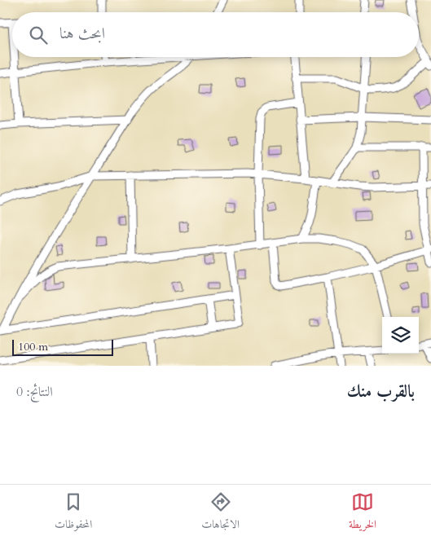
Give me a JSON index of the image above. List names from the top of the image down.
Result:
{
  "scale_bar": "100 m",
  "page": {
    "search": "ابحث هنا",
    "scale": "100 m",
    "heading": ["بالقرب منك", "النتائج: 0"],
    "nav": ["الخريطة", "الاتجاهات", "المحفوظات"]
  }
}
